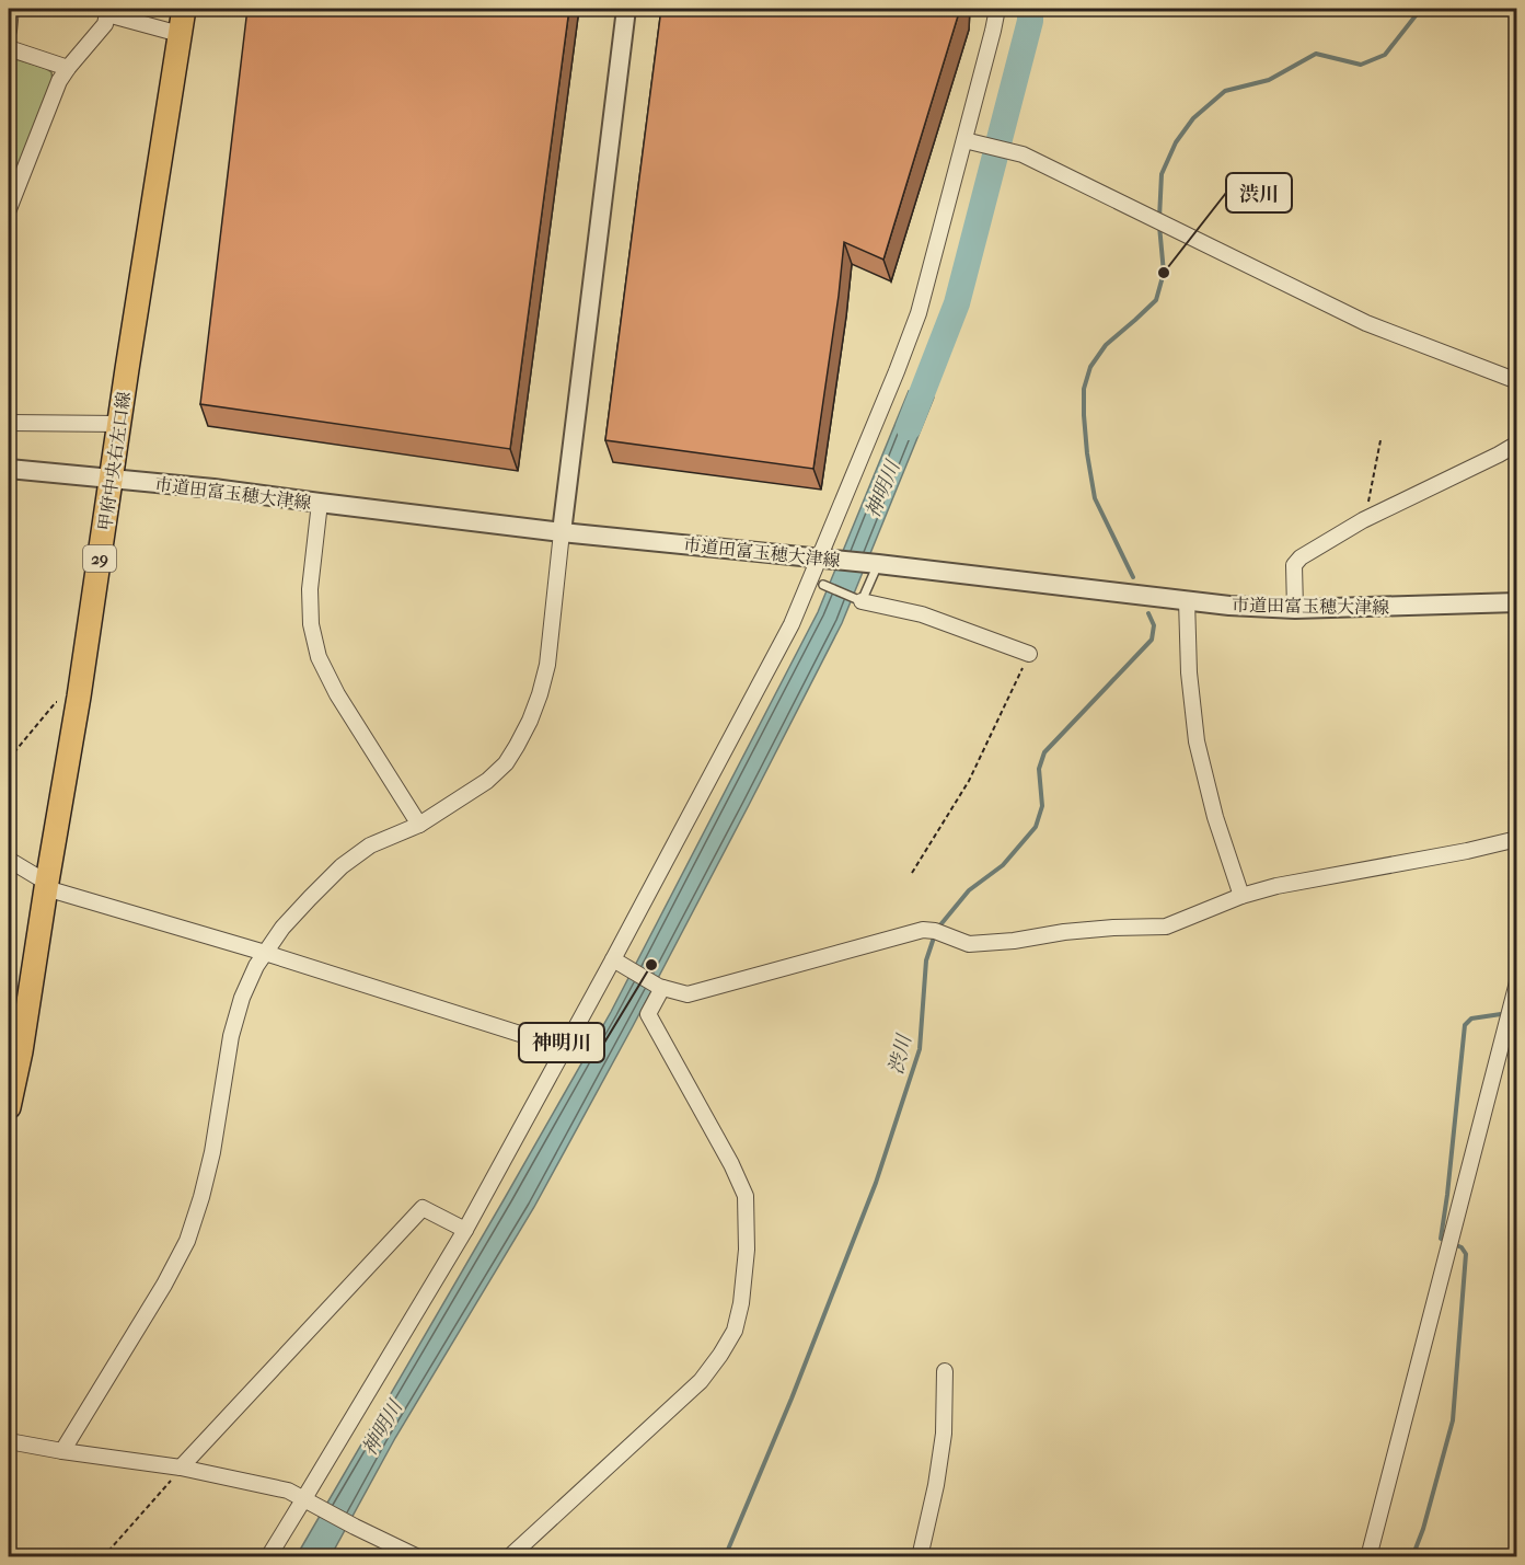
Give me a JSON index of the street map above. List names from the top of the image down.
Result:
{
  "streets": {
    "main road": ["甲府中央右左口線", "29"],
    "street": ["市道田富玉穂大津線"]
  },
  "crossings": [
    ["甲府中央右左口線", "市道田富玉穂大津線"]
  ],
  "water": ["神明川", "渋川"],
  "places": ["渋川", "神明川"]
}
